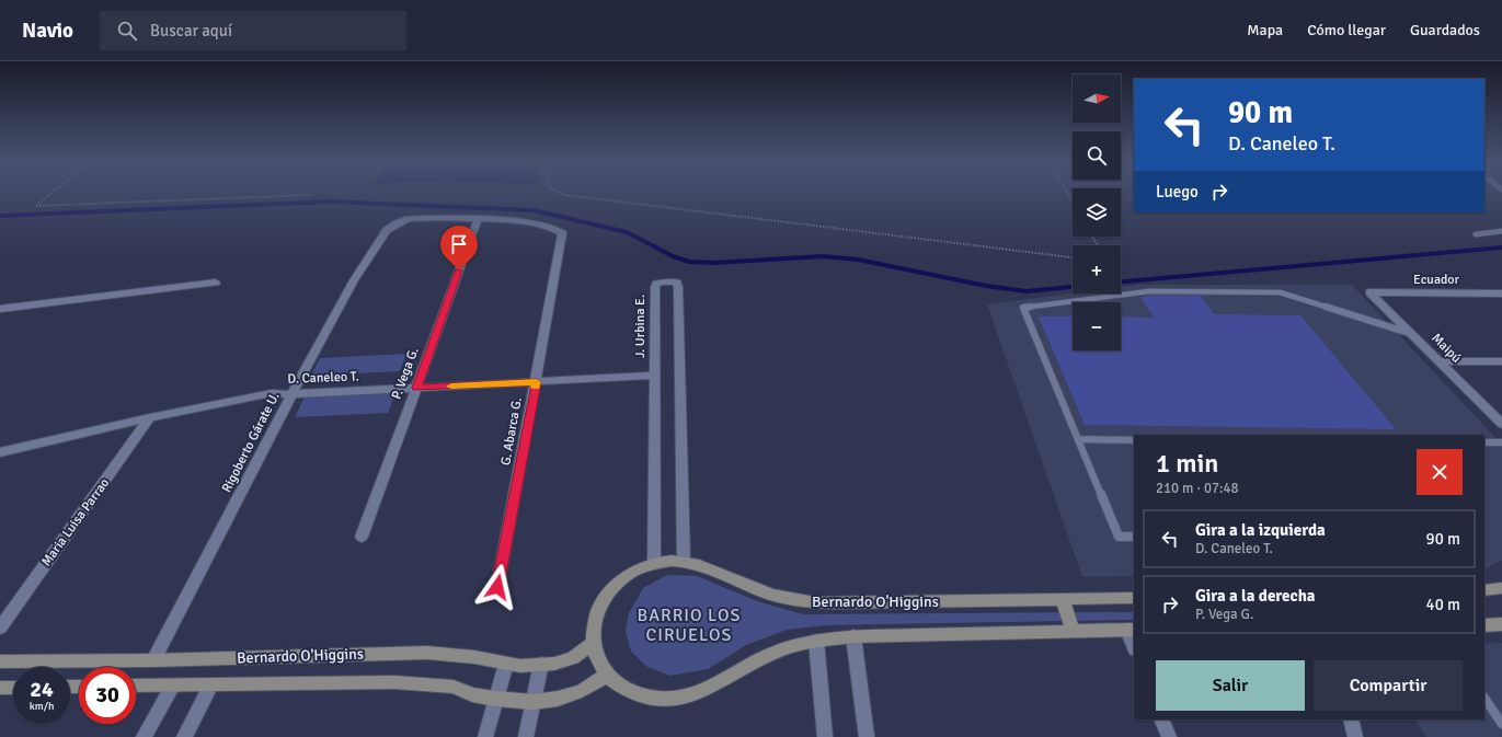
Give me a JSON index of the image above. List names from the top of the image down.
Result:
{
  "streets": {
    "street": [
      "Ecuador",
      "J. Urbina E.",
      "Maipú",
      "P. Vega G.",
      "D. Caneleo T.",
      "G. Abarca G.",
      "Rigoberto Gárate U.",
      "Maria Luisa Parrao",
      "Bernardo O'Higgins"
    ]
  },
  "crossings": [
    ["Ecuador", "Maipú"],
    ["J. Urbina E.", "D. Caneleo T."],
    ["J. Urbina E.", "Bernardo O'Higgins"],
    ["P. Vega G.", "D. Caneleo T."],
    ["P. Vega G.", "G. Abarca G."],
    ["P. Vega G.", "Rigoberto Gárate U."],
    ["D. Caneleo T.", "G. Abarca G."],
    ["D. Caneleo T.", "Rigoberto Gárate U."],
    ["D. Caneleo T.", "Maria Luisa Parrao"],
    ["G. Abarca G.", "Rigoberto Gárate U."],
    ["Rigoberto Gárate U.", "Bernardo O'Higgins"]
  ],
  "districts": ["BARRIO LOS CIRUELOS"],
  "north": "right",
  "page": {
    "header": "Navio",
    "search": "Buscar aquí",
    "nav": ["Mapa", "Cómo llegar", "Guardados"],
    "map_buttons": ["+", "−"],
    "turn": ["90 m", "D. Caneleo T."],
    "then": "Luego",
    "heading": ["1 min", "210 m · 07:48"],
    "list": [
      {
        "name": "Gira a la izquierda",
        "note": "D. Caneleo T.",
        "value": "90 m"
      },
      {
        "name": "Gira a la derecha",
        "note": "P. Vega G.",
        "value": "40 m"
      }
    ],
    "buttons": ["Salir", "Compartir"],
    "speed": "24 km/h",
    "limit": "30"
  }
}
